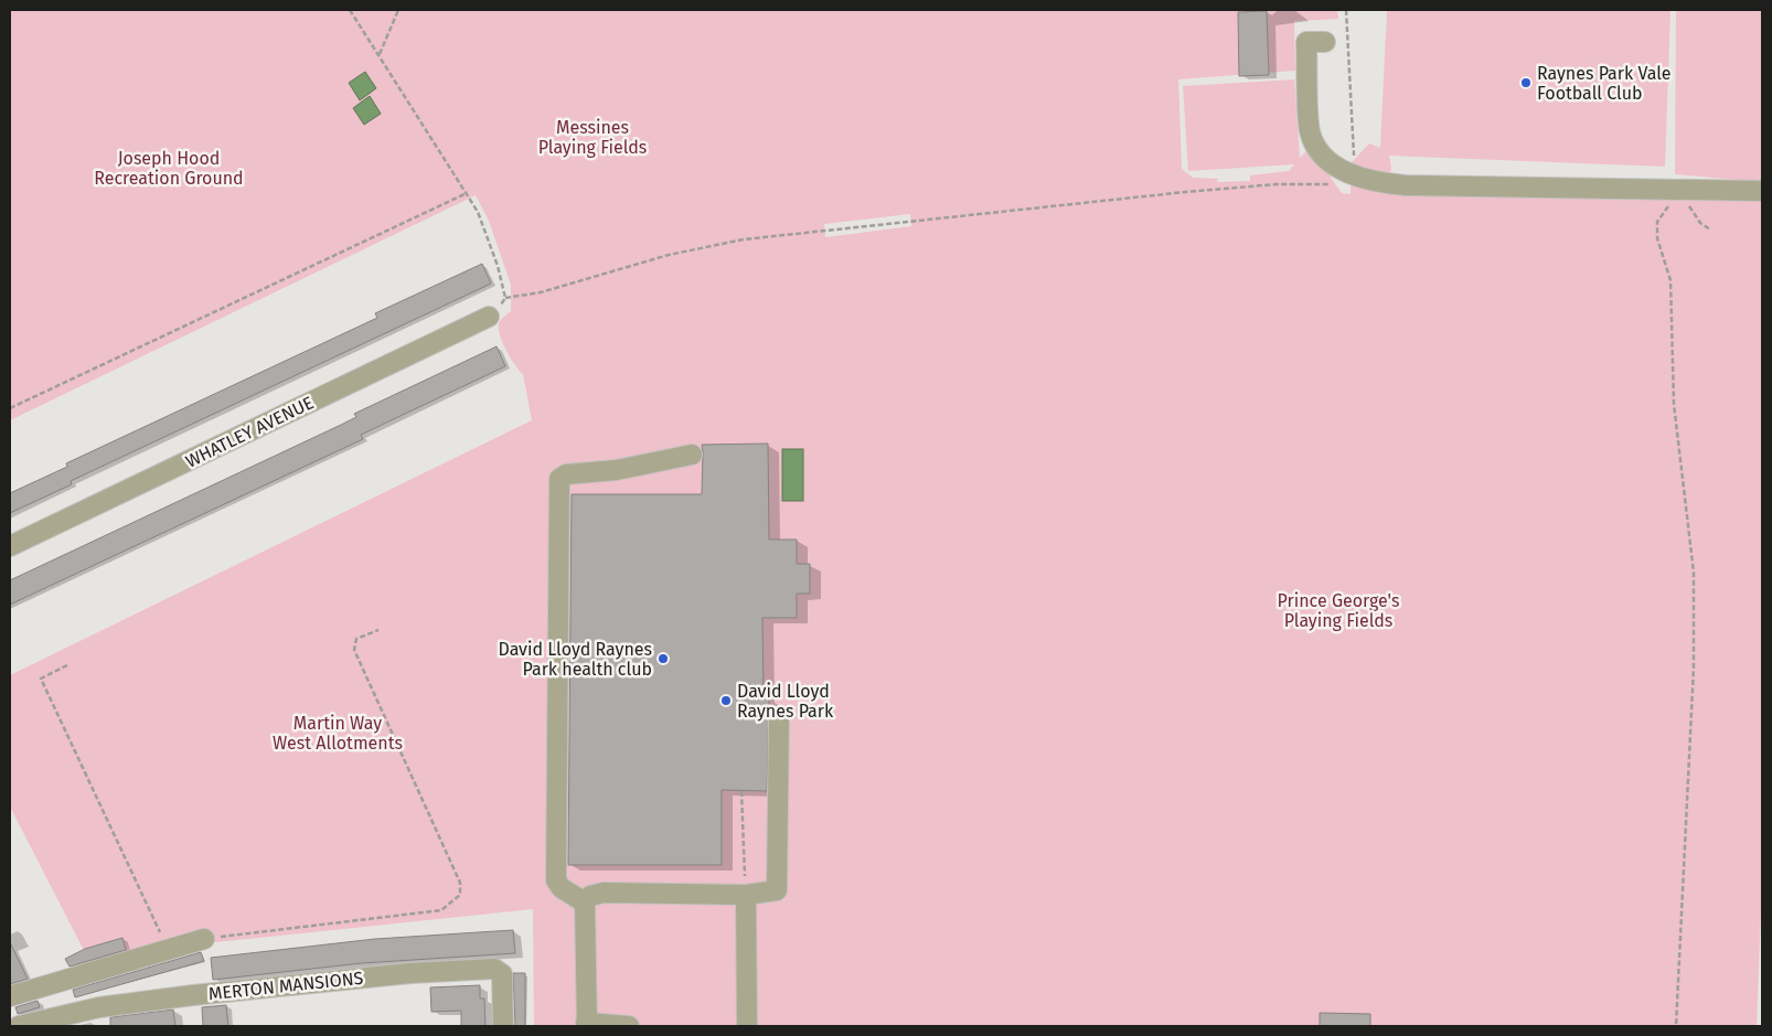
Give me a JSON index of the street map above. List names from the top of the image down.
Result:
{
  "streets": {
    "street": ["WHATLEY AVENUE", "MERTON MANSIONS"]
  },
  "parks": [
    "Messines Playing Fields",
    "Joseph Hood Recreation Ground",
    "Prince George's Playing Fields",
    "Martin Way West Allotments"
  ],
  "places": ["Raynes Park Vale Football Club", "David Lloyd Raynes Park health club", "David Lloyd Raynes Park"]
}
